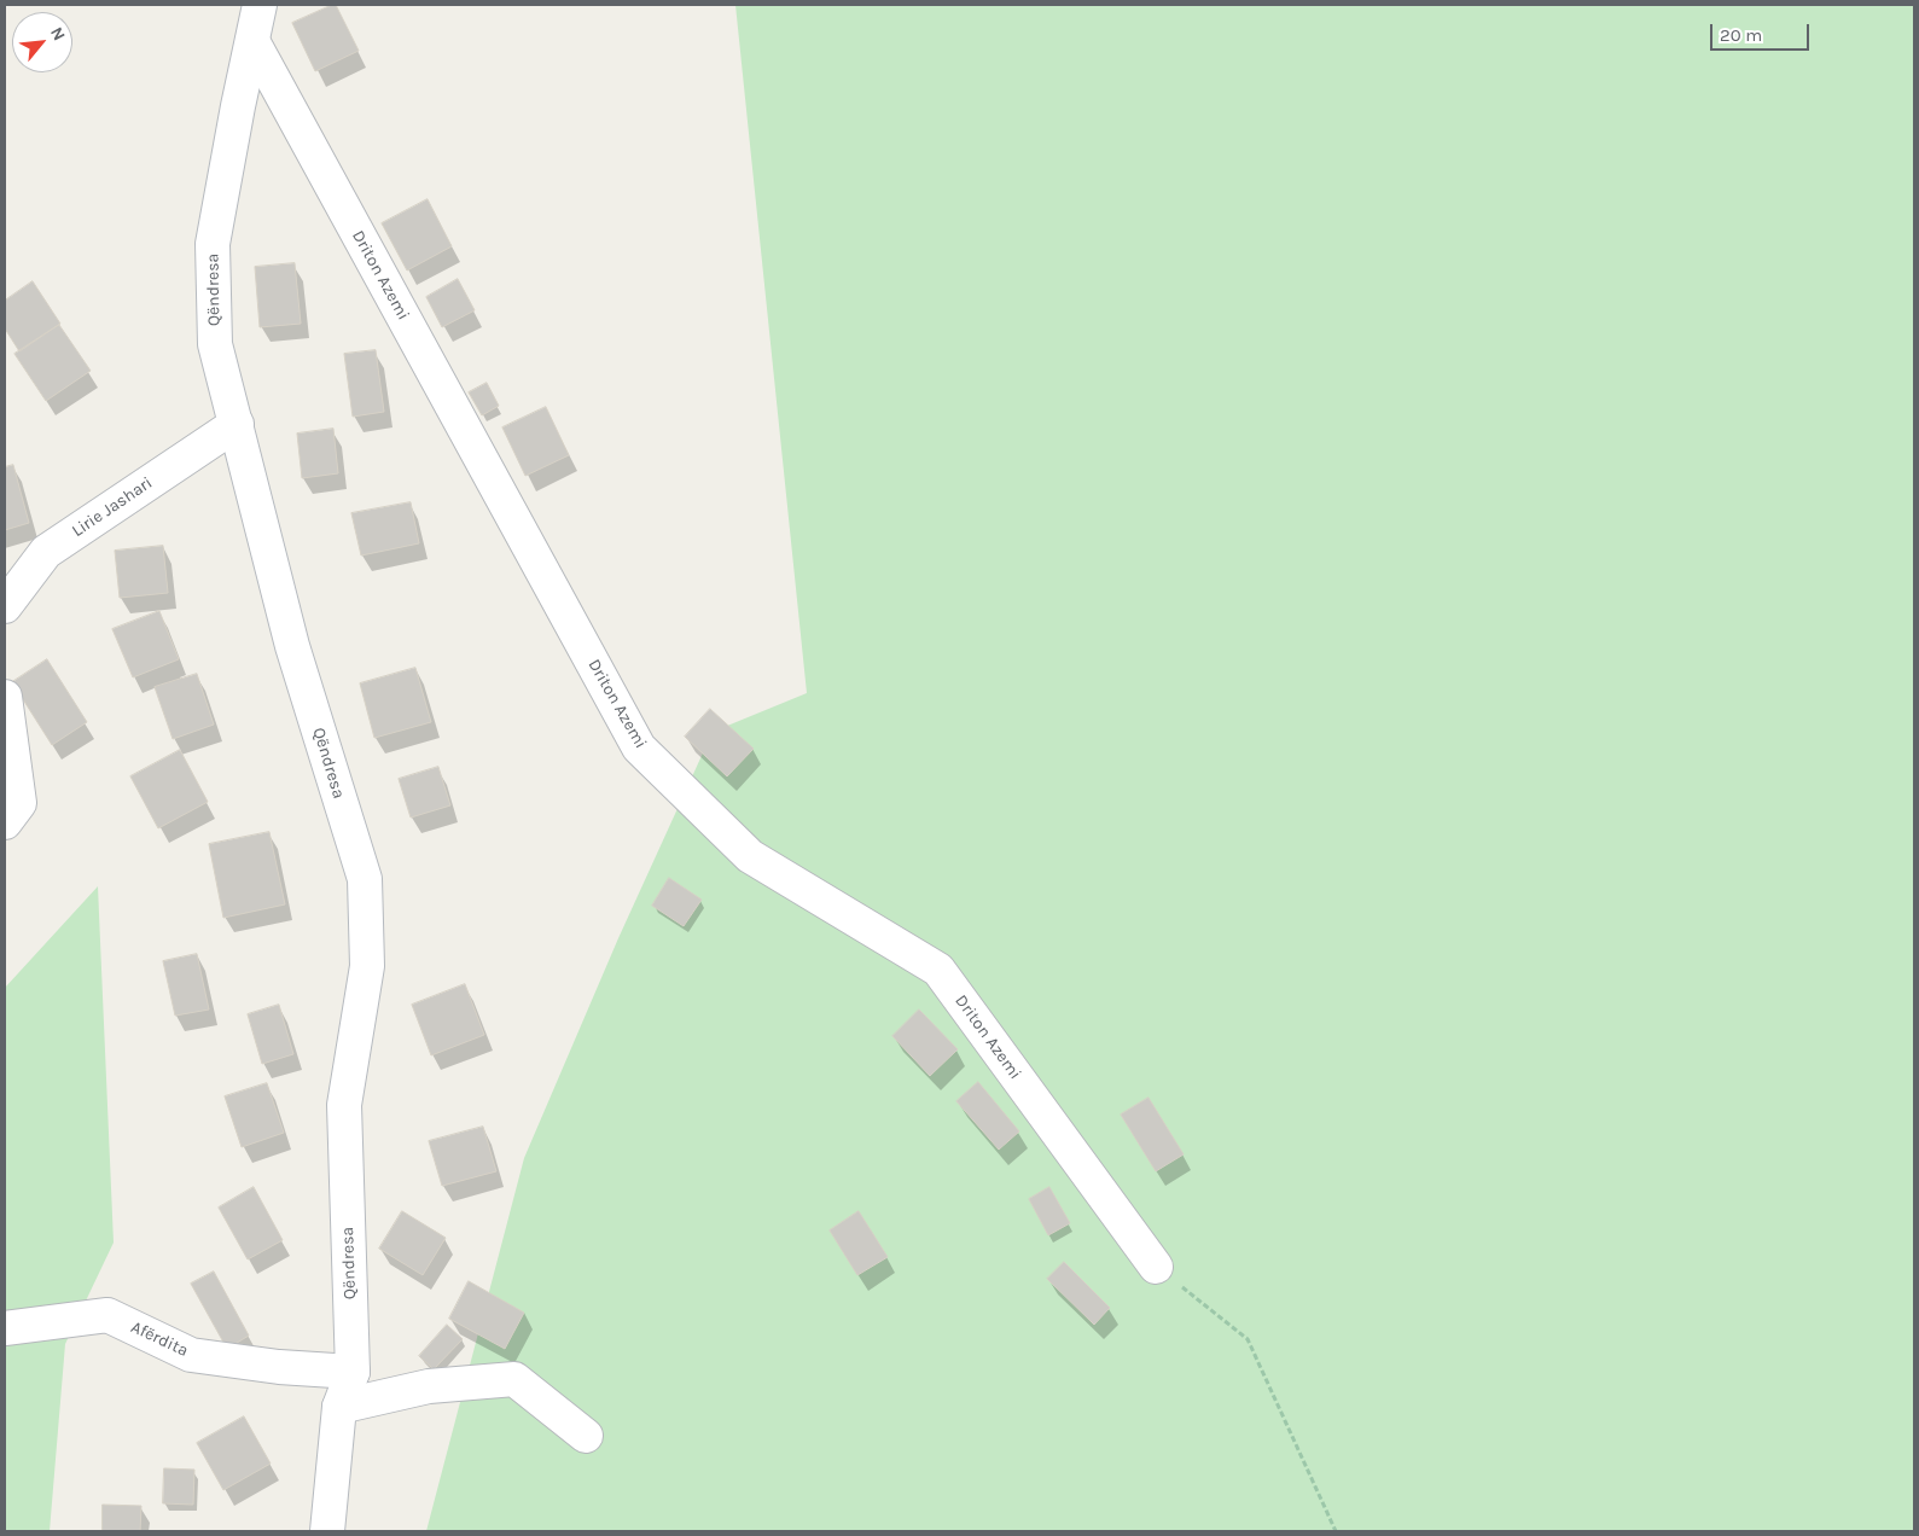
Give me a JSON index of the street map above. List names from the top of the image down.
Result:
{
  "streets": {
    "street": [
      "Driton Azemi",
      "Qëndresa",
      "Lirie Jashari",
      "Afërdita"
    ]
  },
  "crossings": [
    ["Driton Azemi", "Qëndresa"],
    ["Qëndresa", "Lirie Jashari"],
    ["Qëndresa", "Afërdita"]
  ],
  "scale_bar": "20 m",
  "north": "top right"
}
